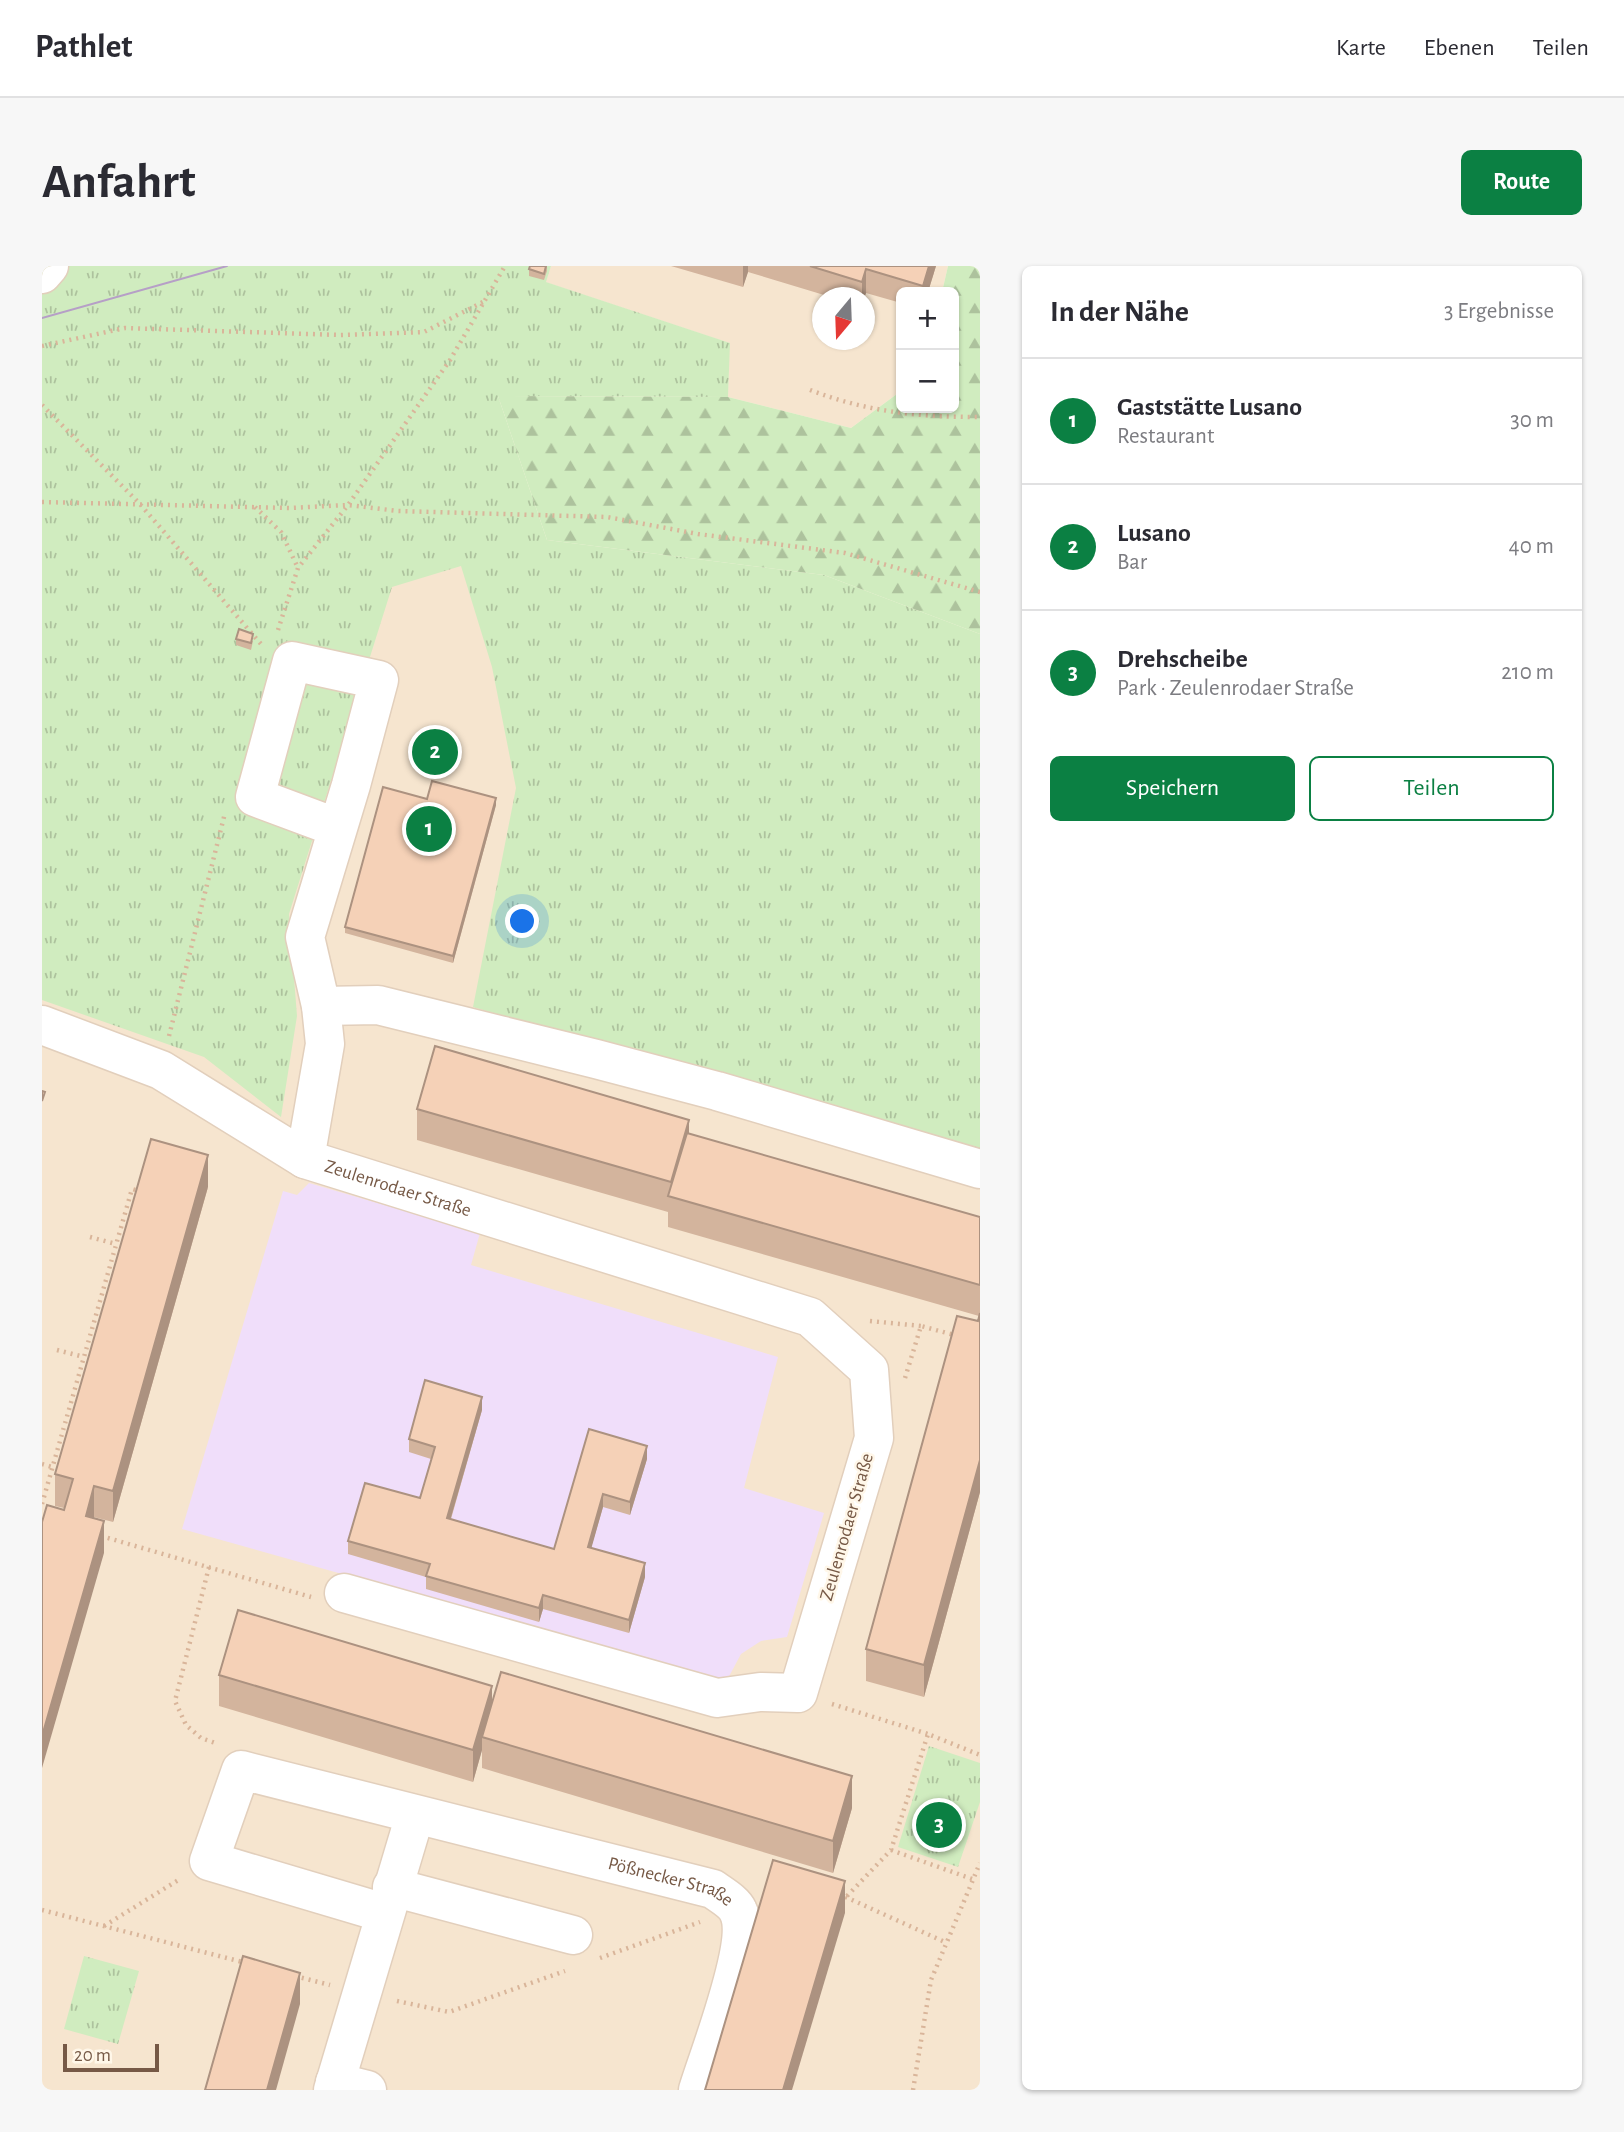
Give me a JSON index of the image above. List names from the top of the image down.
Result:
{
  "streets": {
    "street": ["Zeulenrodaer Straße", "Pößnecker Straße"]
  },
  "scale_bar": "20 m",
  "north": "bottom",
  "page": {
    "header": "Pathlet",
    "nav": ["Karte", "Ebenen", "Teilen"],
    "buttons": [
      "Route",
      ["Speichern", "Teilen"]
    ],
    "title": "Anfahrt",
    "heading": ["In der Nähe", "3 Ergebnisse"],
    "map_buttons": ["+", "−"],
    "list": [
      {
        "mark": "1",
        "name": "Gaststätte Lusano",
        "note": "Restaurant",
        "value": "30 m"
      },
      {
        "mark": "2",
        "name": "Lusano",
        "note": "Bar",
        "value": "40 m"
      },
      {
        "mark": "3",
        "name": "Drehscheibe",
        "note": "Park · Zeulenrodaer Straße",
        "value": "210 m"
      }
    ],
    "pins": ["2", "1", "3"],
    "scale": "20 m"
  }
}
